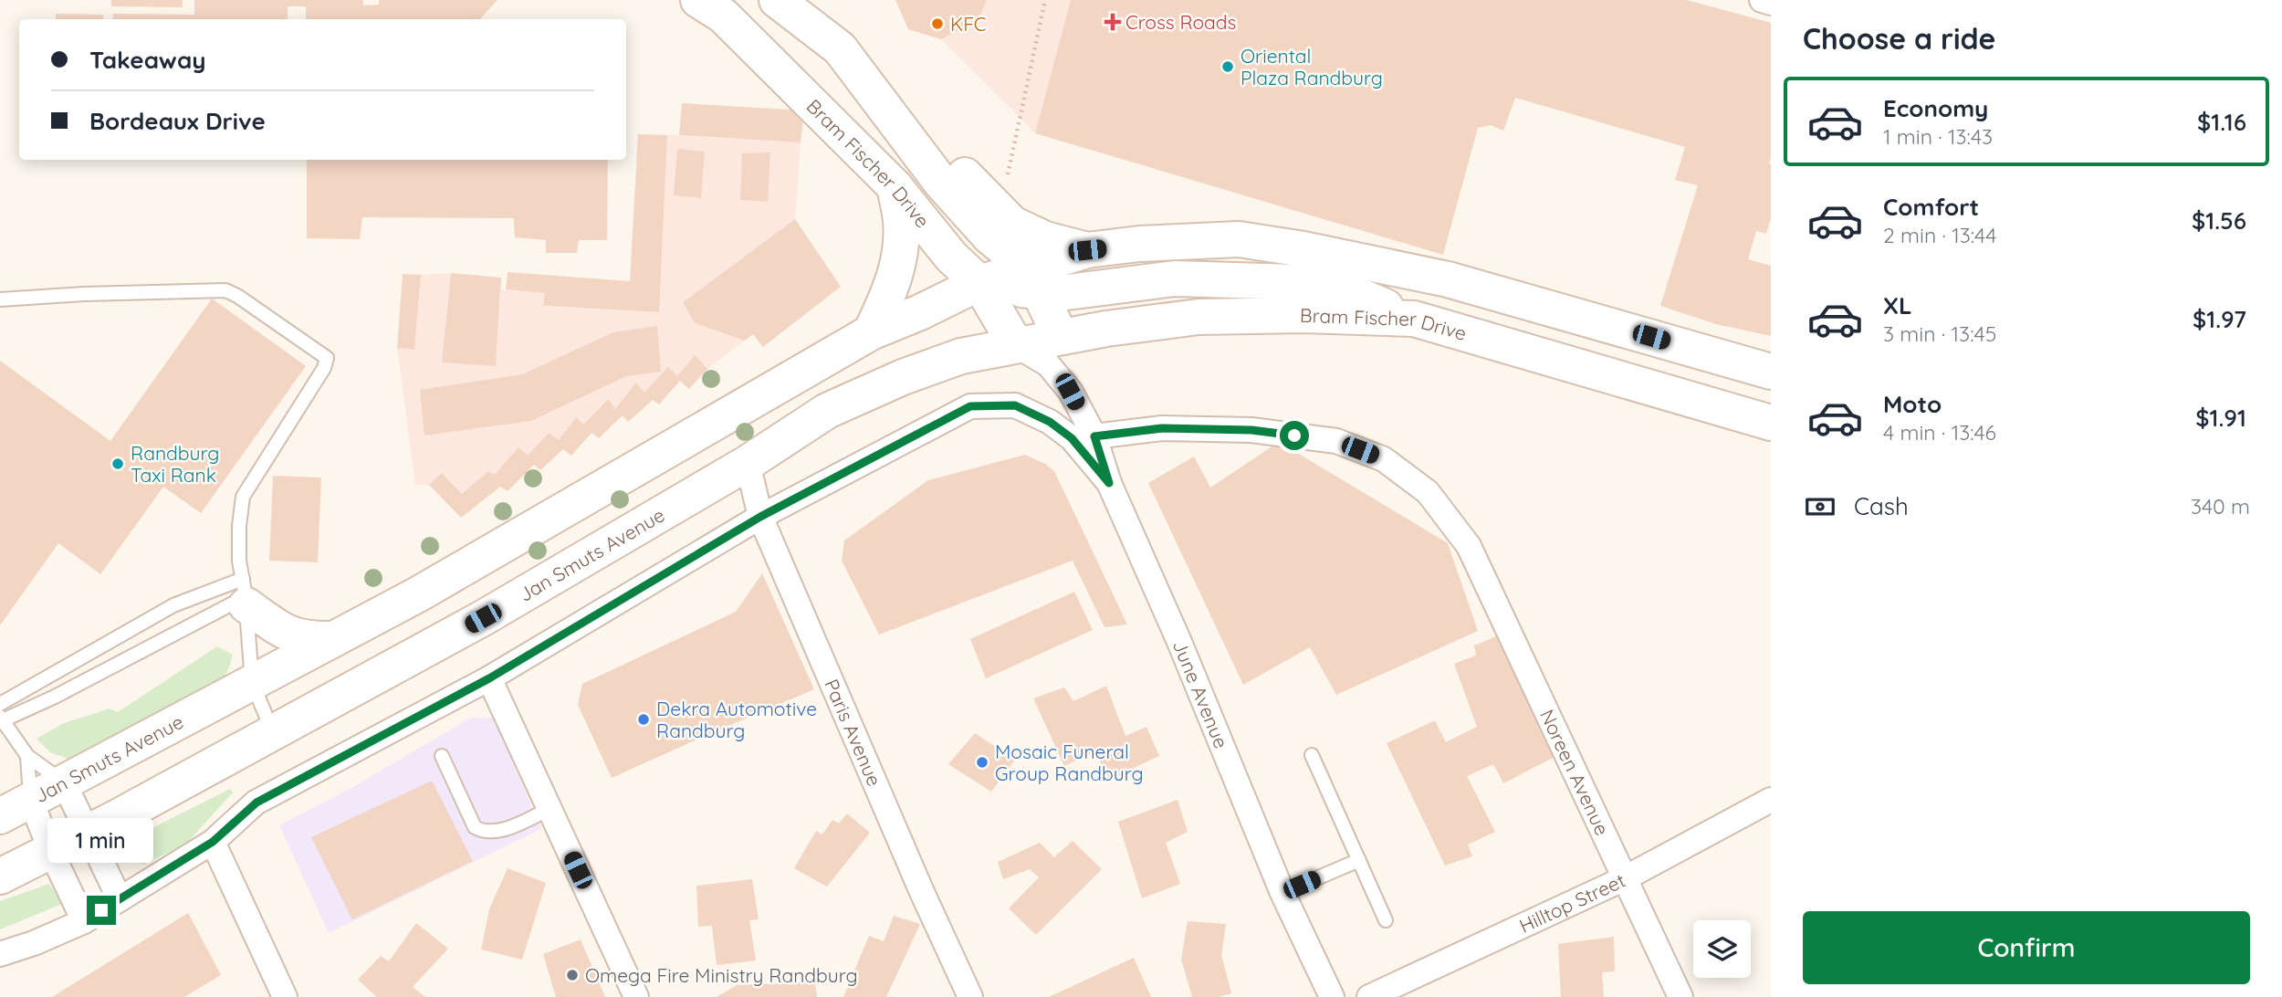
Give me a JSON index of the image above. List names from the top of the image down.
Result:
{
  "streets": {
    "main road": ["Bram Fischer Drive", "Jan Smuts Avenue"],
    "street": [
      "June Avenue",
      "Paris Avenue",
      "Noreen Avenue",
      "Hilltop Street"
    ]
  },
  "crossings": [
    ["Bram Fischer Drive", "Jan Smuts Avenue"],
    ["Bram Fischer Drive", "June Avenue"],
    ["Jan Smuts Avenue", "June Avenue"],
    ["Jan Smuts Avenue", "Paris Avenue"],
    ["June Avenue", "Noreen Avenue"],
    ["Noreen Avenue", "Hilltop Street"]
  ],
  "places": {
    "health": ["Cross Roads"],
    "other": [
      "KFC",
      "Oriental Plaza Randburg",
      "Randburg Taxi Rank",
      "Dekra Automotive Randburg",
      "Mosaic Funeral Group Randburg",
      "Omega Fire Ministry Randburg"
    ]
  },
  "page": {
    "heading": "Choose a ride",
    "banner": ["Takeaway", "Bordeaux Drive"],
    "list": [
      {
        "name": "Economy",
        "note": "1 min · 13:43",
        "value": "$1.16"
      },
      {
        "name": "Comfort",
        "note": "2 min · 13:44",
        "value": "$1.56"
      },
      {
        "name": "XL",
        "note": "3 min · 13:45",
        "value": "$1.97"
      },
      {
        "name": "Moto",
        "note": "4 min · 13:46",
        "value": "$1.91"
      }
    ],
    "pay": ["Cash", "340 m"],
    "bubble": "1 min",
    "buttons": "Confirm"
  }
}
